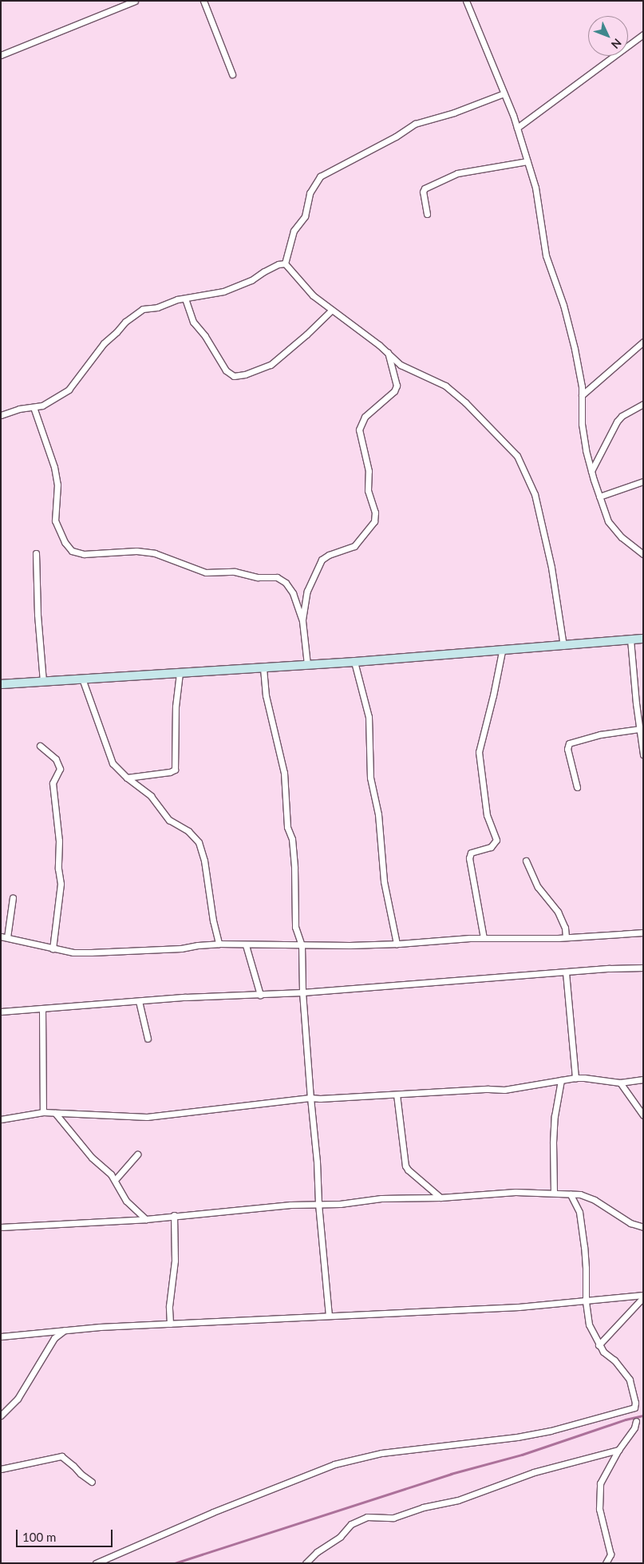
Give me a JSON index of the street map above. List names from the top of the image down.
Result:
{
  "scale_bar": "100 m",
  "north": "bottom right"
}
